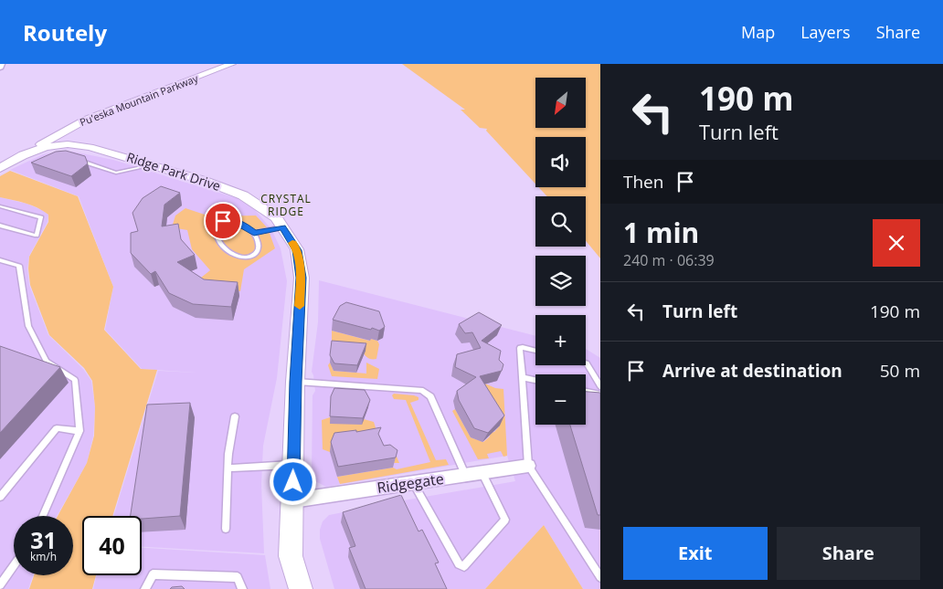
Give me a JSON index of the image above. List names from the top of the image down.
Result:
{
  "streets": {
    "street": ["Pu'eska Mountain Parkway", "Ridge Park Drive", "Ridgegate"]
  },
  "crossings": [
    ["Pu'eska Mountain Parkway", "Ridge Park Drive"],
    ["Ridge Park Drive", "Ridgegate"]
  ],
  "districts": ["CRYSTAL RIDGE"],
  "north": "bottom left",
  "page": {
    "header": "Routely",
    "nav": ["Map", "Layers", "Share"],
    "turn": ["190 m", "Turn left"],
    "map_buttons": ["+", "−"],
    "then": "Then",
    "heading": ["1 min", "240 m · 06:39"],
    "list": [
      {
        "name": "Turn left",
        "value": "190 m"
      },
      {
        "name": "Arrive at destination",
        "value": "50 m"
      }
    ],
    "speed": "31 km/h",
    "limit": "40",
    "buttons": ["Exit", "Share"]
  }
}
